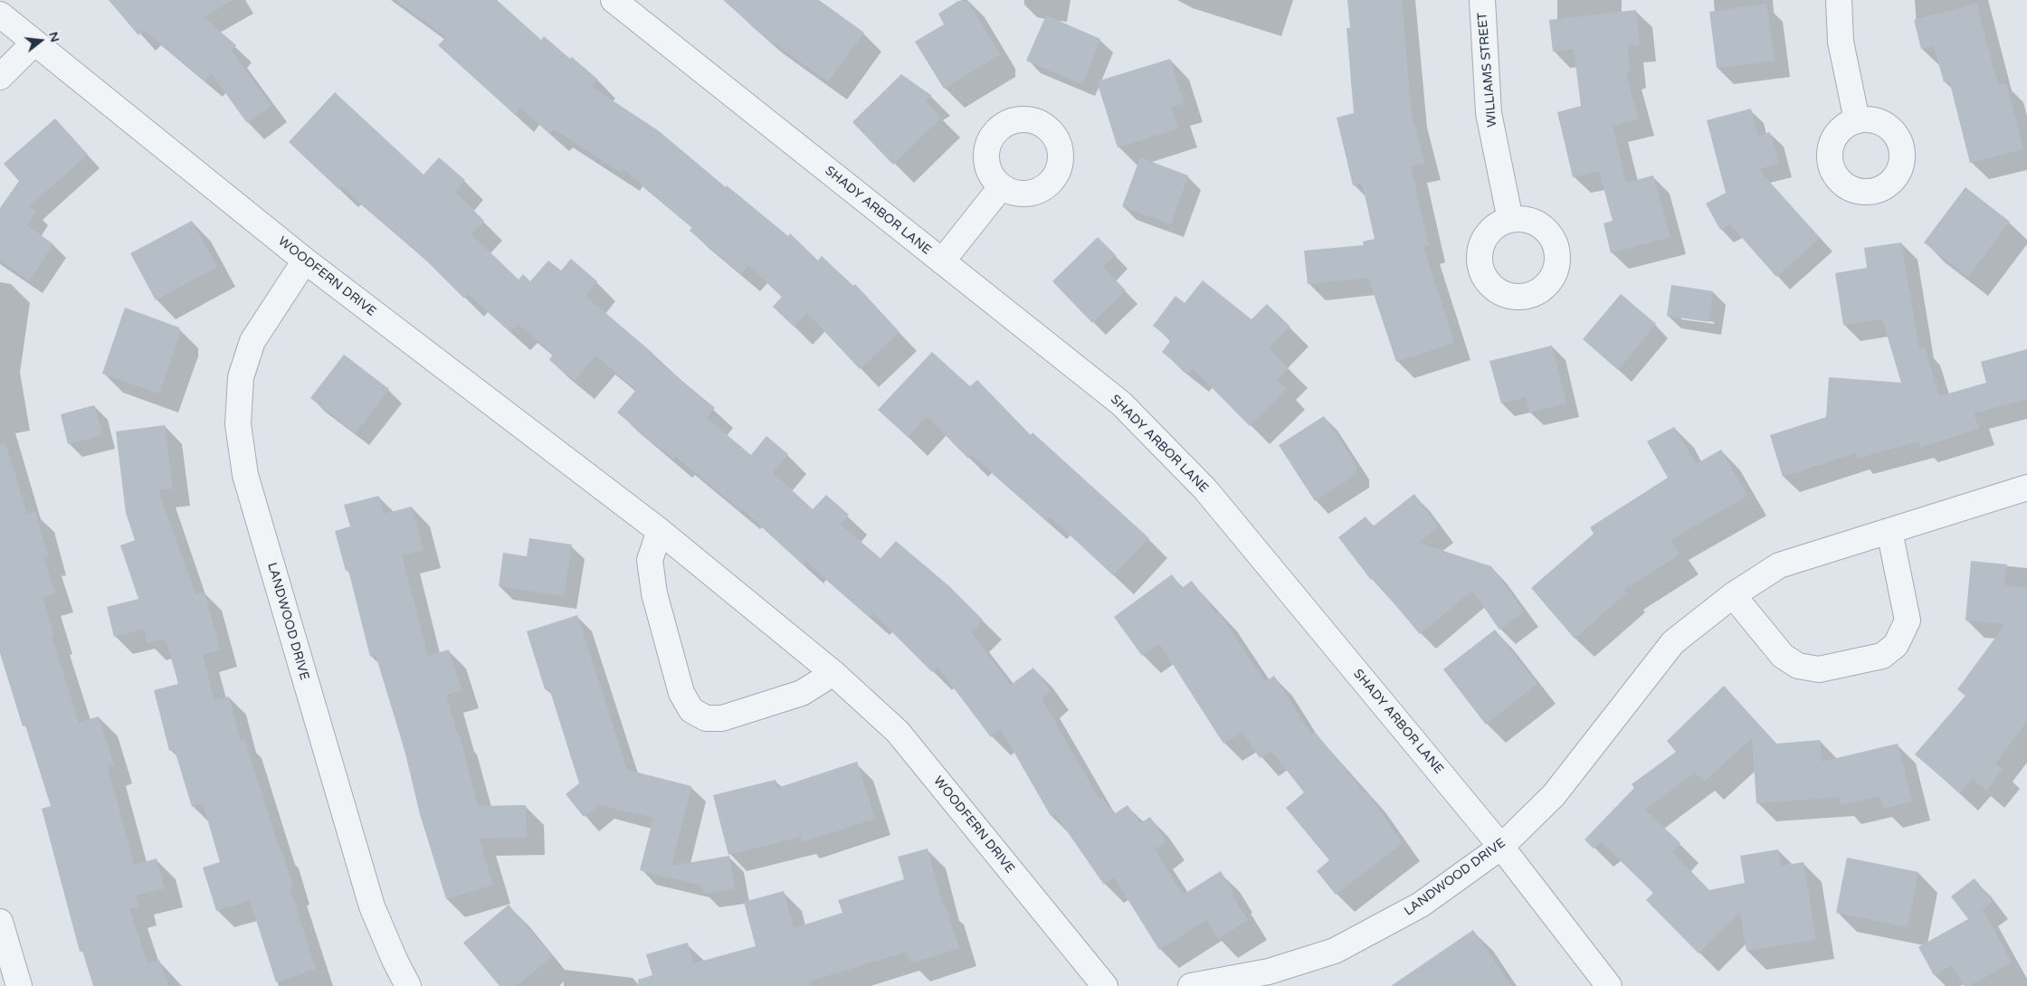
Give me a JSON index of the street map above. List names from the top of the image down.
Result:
{
  "streets": {
    "street": [
      "WILLIAMS STREET",
      "SHADY ARBOR LANE",
      "WOODFERN DRIVE",
      "LANDWOOD DRIVE"
    ]
  },
  "crossings": [
    ["SHADY ARBOR LANE", "LANDWOOD DRIVE"],
    ["WOODFERN DRIVE", "LANDWOOD DRIVE"]
  ],
  "north": "right"
}
